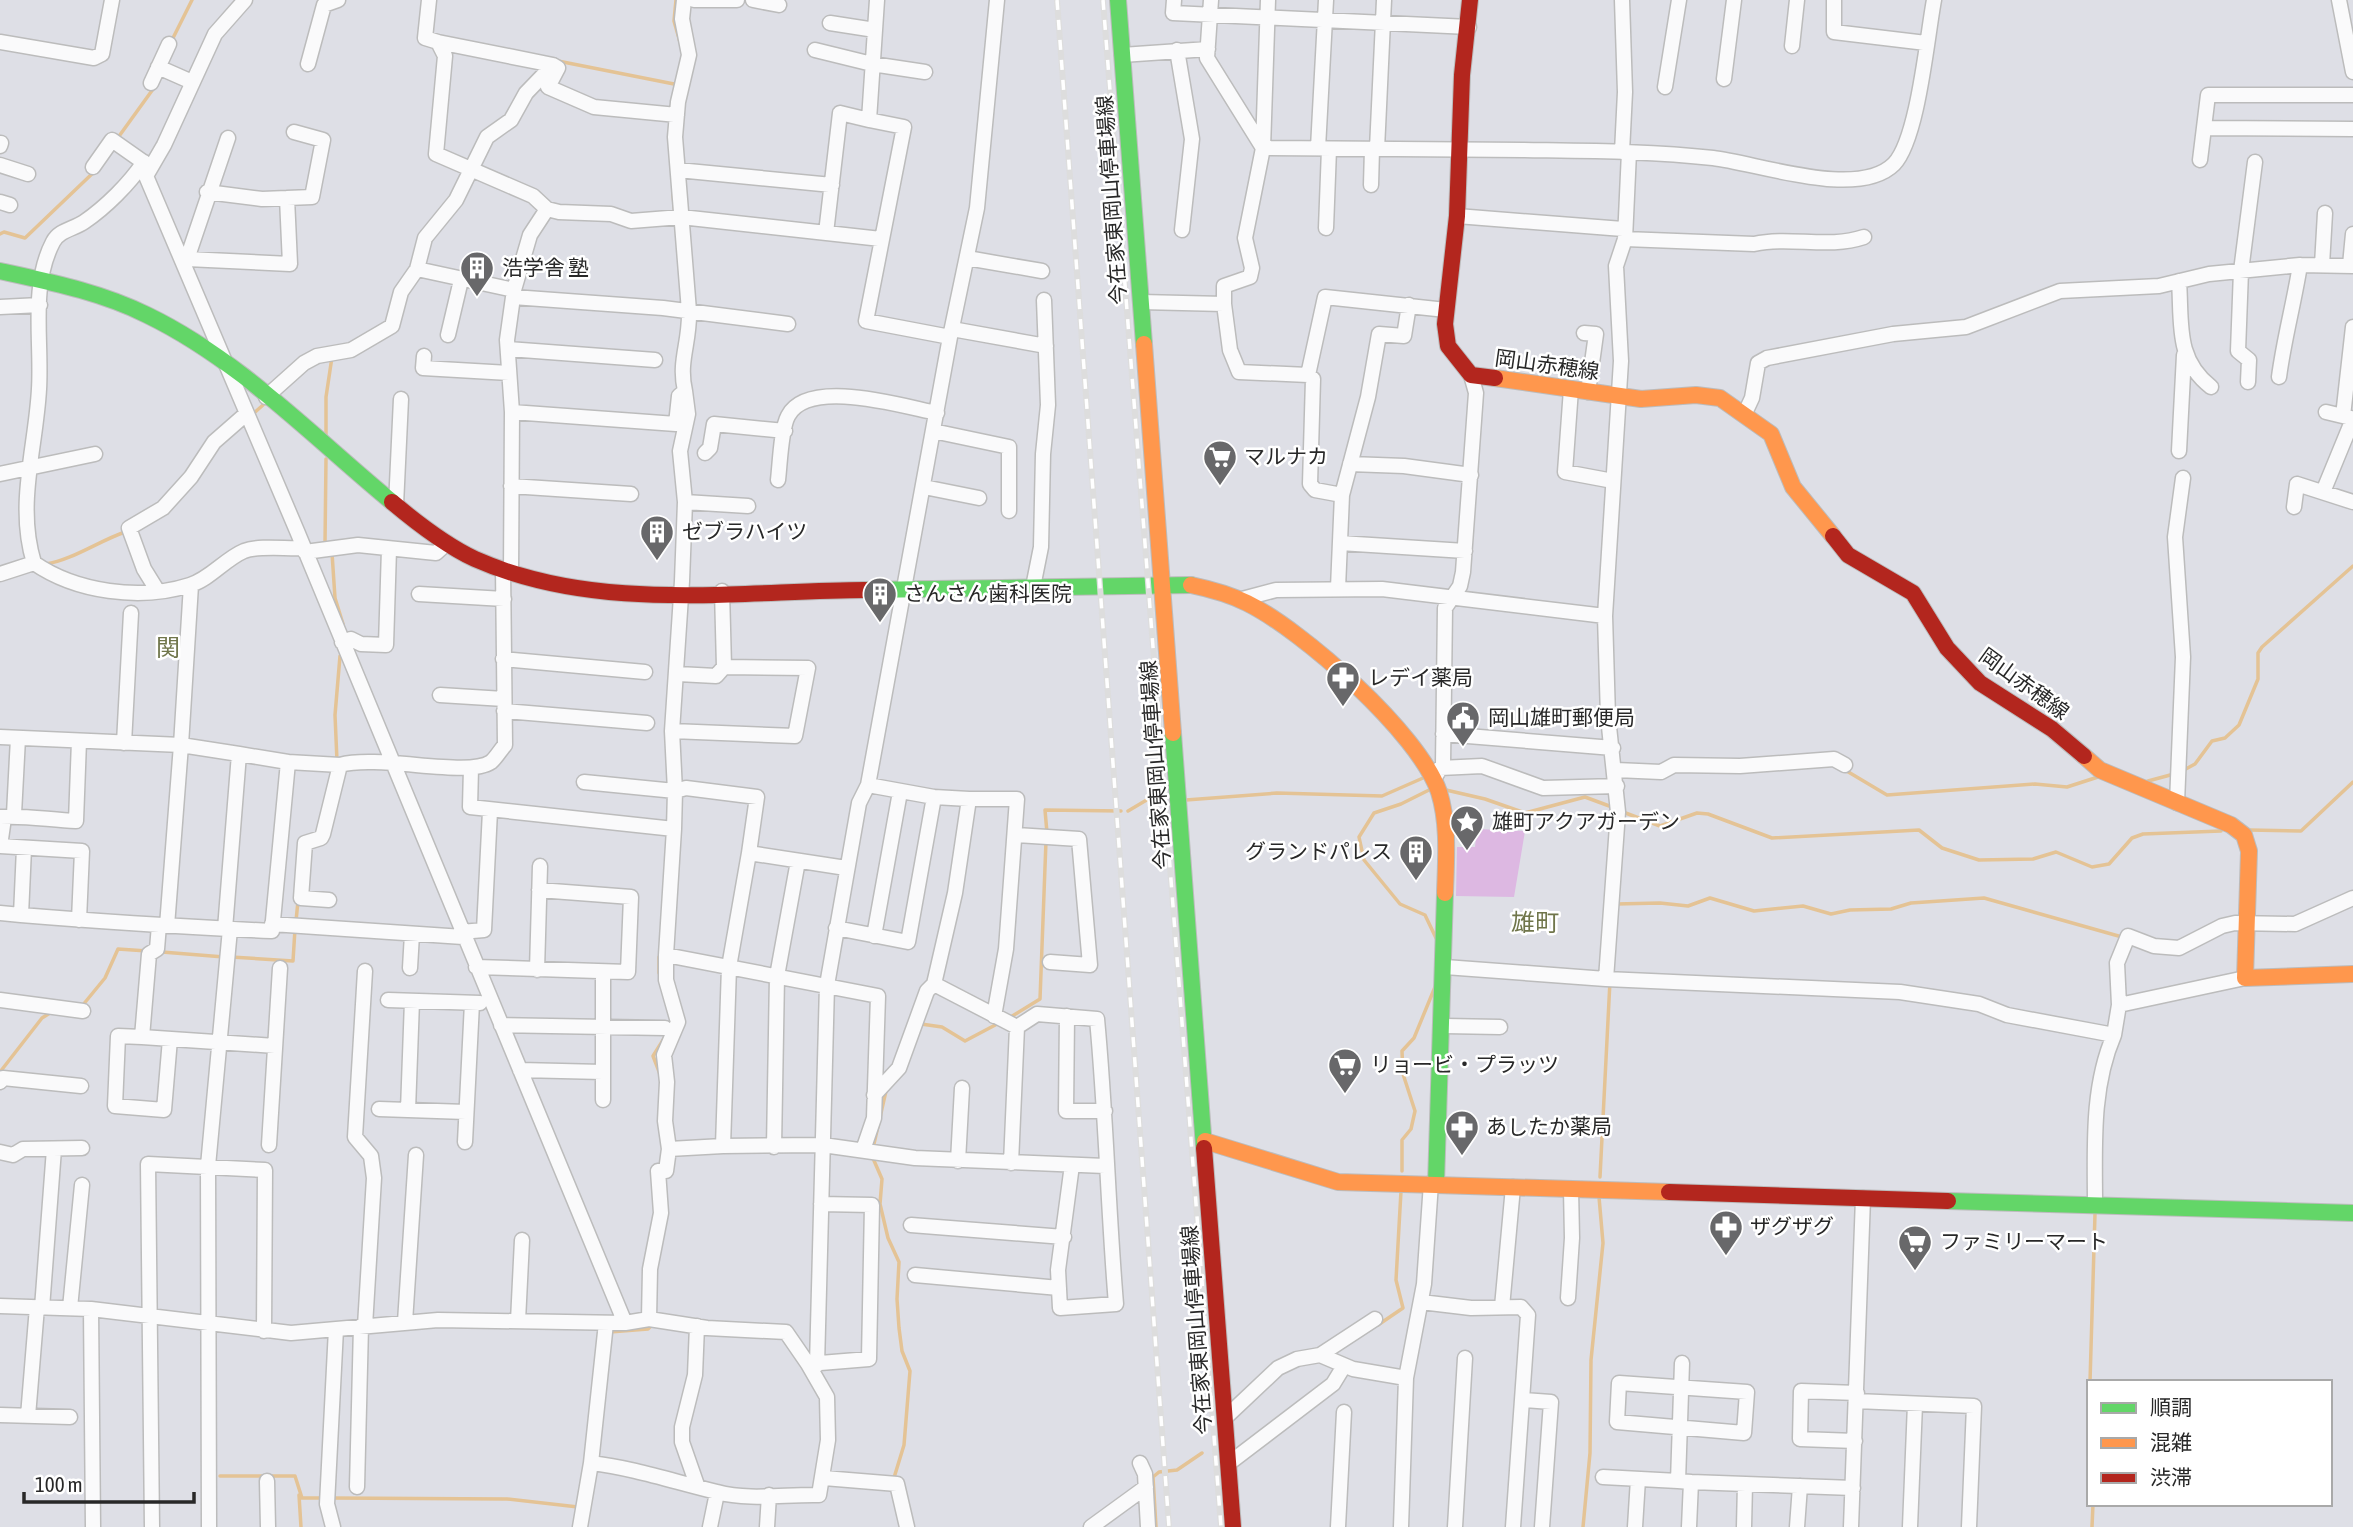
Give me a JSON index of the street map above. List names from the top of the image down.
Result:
{
  "streets": {
    "street": ["今在家東岡山停車場線", "岡山赤穂線"]
  },
  "districts": ["関", "雄町"],
  "places": {
    "building": [
      "浩学舎 塾",
      "ゼブラハイツ",
      "さんさん歯科医院",
      "グランドパレス"
    ],
    "supermarket": ["マルナカ", "リョービ・プラッツ", "ファミリーマート"],
    "pharmacy": ["レデイ薬局", "あしたか薬局", "ザグザグ"],
    "public building": ["岡山雄町郵便局"],
    "place": ["雄町アクアガーデン"]
  },
  "legend": ["順調", "混雑", "渋滞"],
  "scale_bar": "100 m"
}
